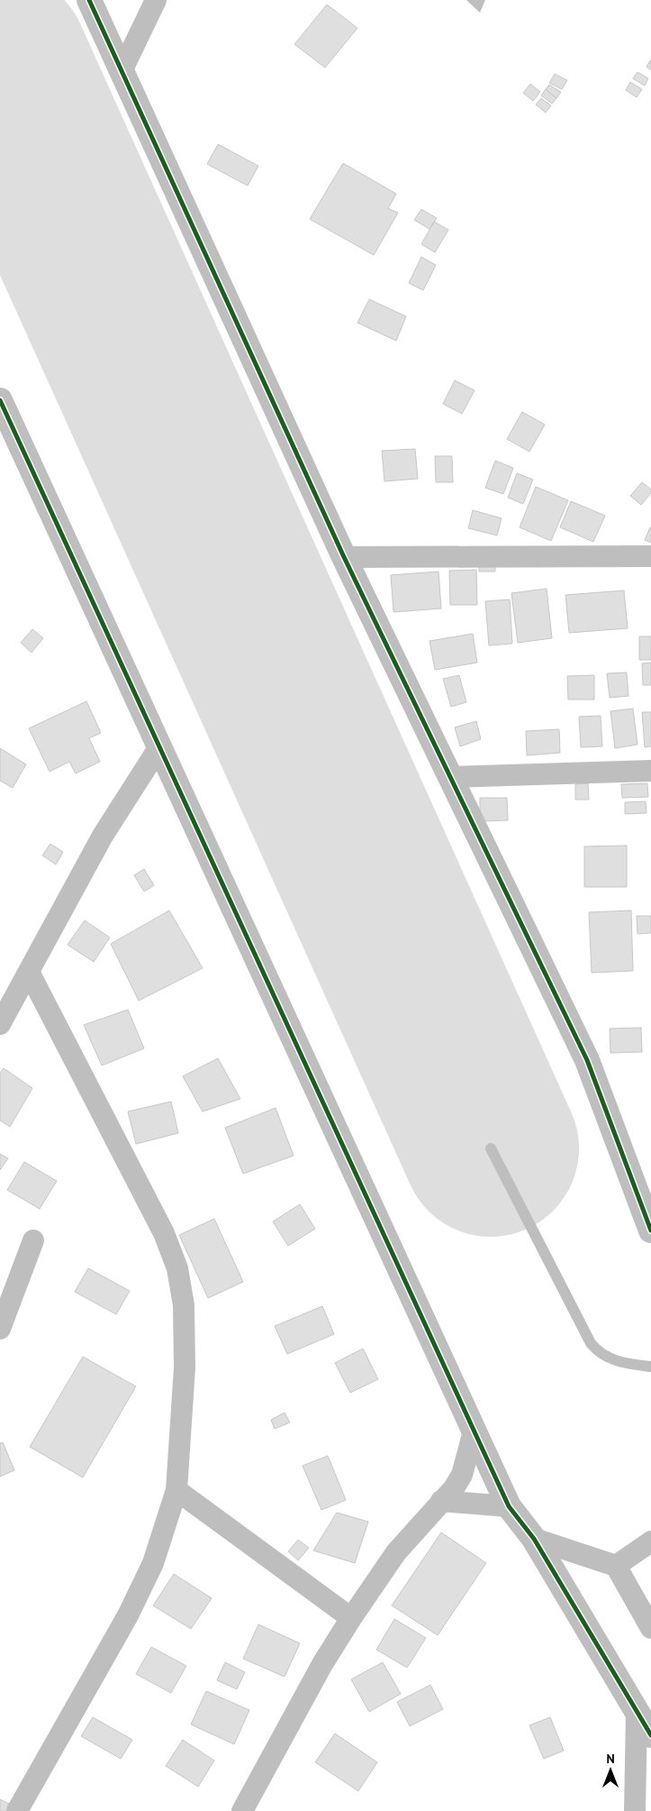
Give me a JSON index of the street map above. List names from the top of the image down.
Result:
{
  "north": "top"
}
